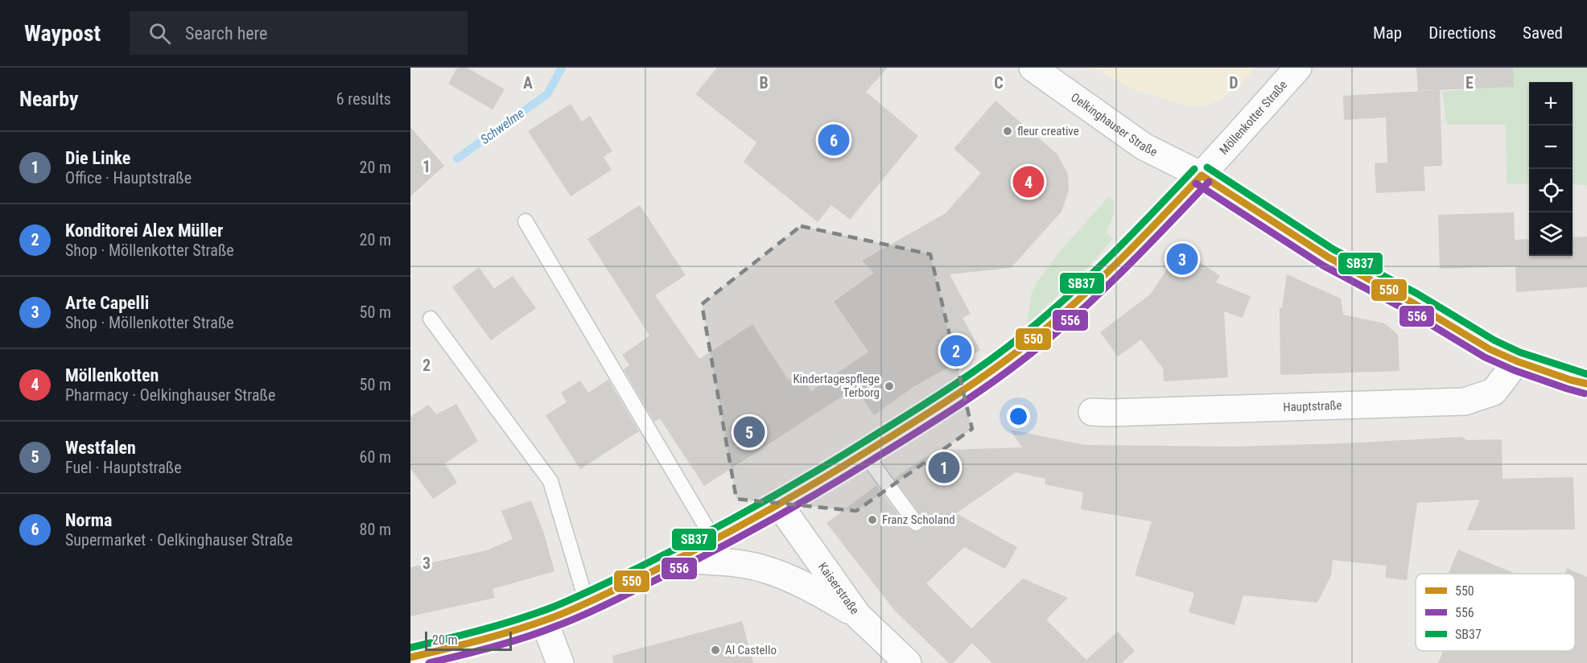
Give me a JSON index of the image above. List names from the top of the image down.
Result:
{
  "streets": {
    "main road": [
      "Möllenkotter Straße",
      "Oelkinghauser Straße",
      "Hauptstraße",
      "Kaiserstraße"
    ]
  },
  "crossings": [
    ["Möllenkotter Straße", "Oelkinghauser Straße"]
  ],
  "water": ["Schwelme"],
  "places": [
    "fleur creative",
    "Kindertagespflege Terborg",
    "Franz Scholand",
    "Al Castello"
  ],
  "lines": ["transit line SB37", "transit line 550", "transit line 556"],
  "legend": ["550", "556", "SB37"],
  "scale_bar": "20 m",
  "page": {
    "header": "Waypost",
    "search": "Search here",
    "nav": ["Map", "Directions", "Saved"],
    "heading": ["Nearby", "6 results"],
    "map_buttons": ["+", "−"],
    "pins": [
      "6",
      "4",
      "3",
      "2",
      "5",
      "1"
    ],
    "list": [
      {
        "mark": "1",
        "name": "Die Linke",
        "note": "Office · Hauptstraße",
        "value": "20 m"
      },
      {
        "mark": "2",
        "name": "Konditorei Alex Müller",
        "note": "Shop · Möllenkotter Straße",
        "value": "20 m"
      },
      {
        "mark": "3",
        "name": "Arte Capelli",
        "note": "Shop · Möllenkotter Straße",
        "value": "50 m"
      },
      {
        "mark": "4",
        "name": "Möllenkotten",
        "note": "Pharmacy · Oelkinghauser Straße",
        "value": "50 m"
      },
      {
        "mark": "5",
        "name": "Westfalen",
        "note": "Fuel · Hauptstraße",
        "value": "60 m"
      },
      {
        "mark": "6",
        "name": "Norma",
        "note": "Supermarket · Oelkinghauser Straße",
        "value": "80 m"
      }
    ],
    "scale": "20 m"
  },
  "grid": {
    "columns": [
      "A",
      "B",
      "C",
      "D",
      "E"
    ],
    "rows": ["1", "2", "3"]
  }
}
